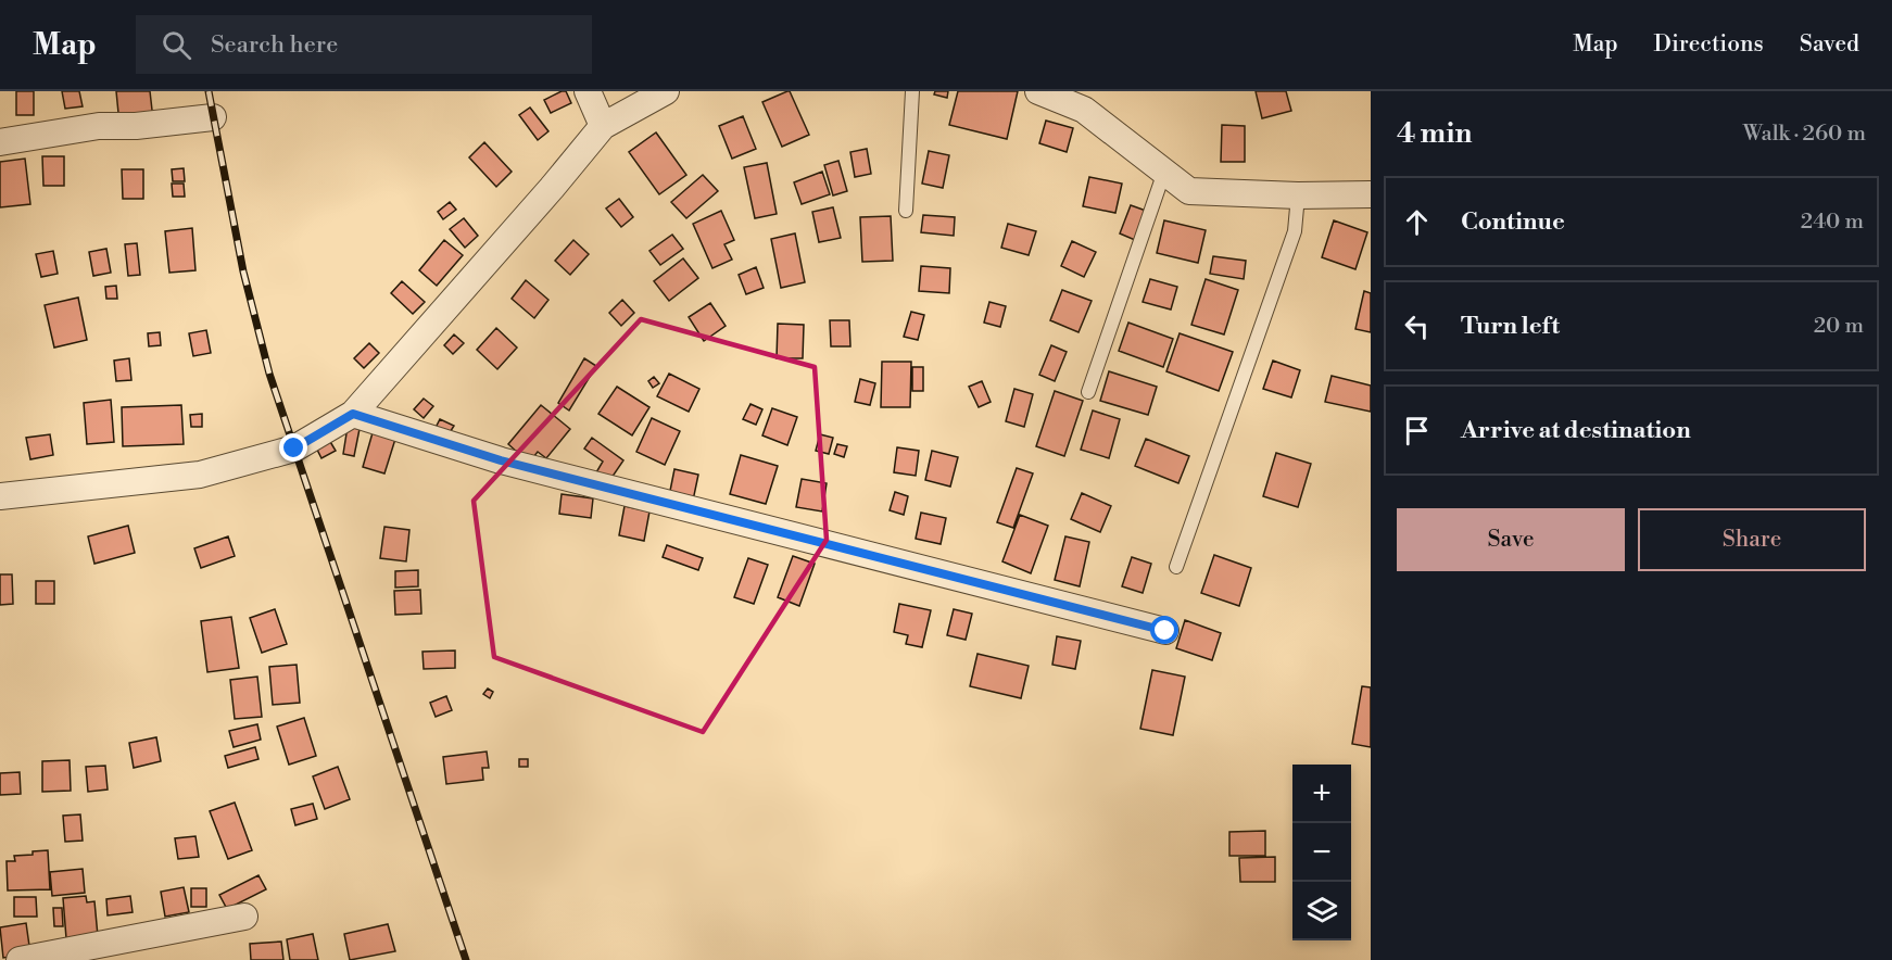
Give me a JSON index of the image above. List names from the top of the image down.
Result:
{
  "page": {
    "header": "Map",
    "search": "Search here",
    "nav": ["Map", "Directions", "Saved"],
    "heading": ["4 min", "Walk · 260 m"],
    "list": [
      ["Continue", "240 m"],
      ["Turn left", "20 m"],
      "Arrive at destination"
    ],
    "buttons": ["Save", "Share"],
    "map_buttons": ["+", "−"]
  }
}
